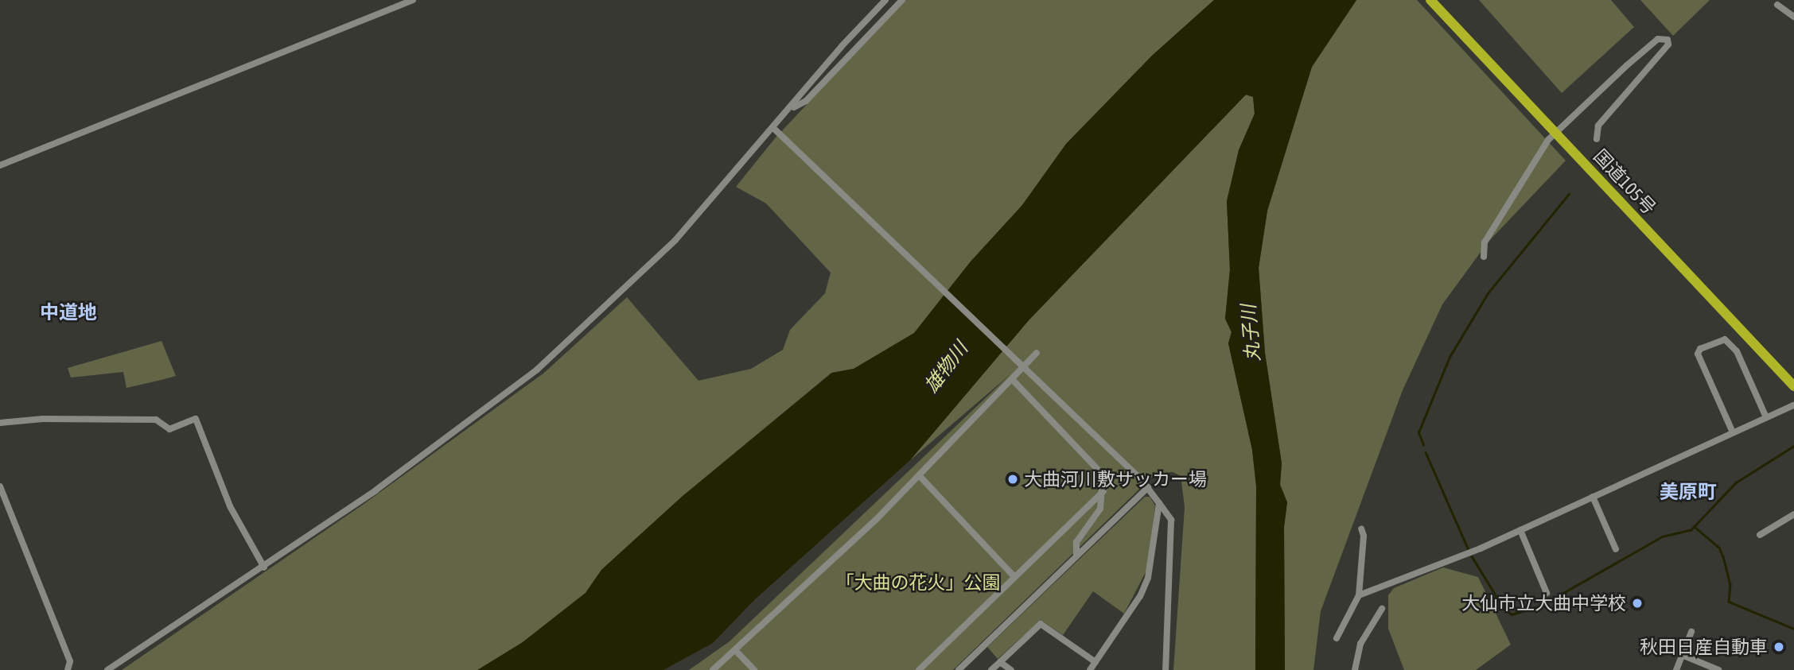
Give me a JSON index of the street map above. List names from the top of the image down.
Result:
{
  "streets": {
    "highway": ["国道105号"]
  },
  "districts": ["中道地", "美原町"],
  "water": ["丸子川", "雄物川"],
  "parks": ["「大曲の花火」公園"],
  "places": ["大曲河川敷サッカー場", "大仙市立大曲中学校", "秋田日産自動車"]
}
